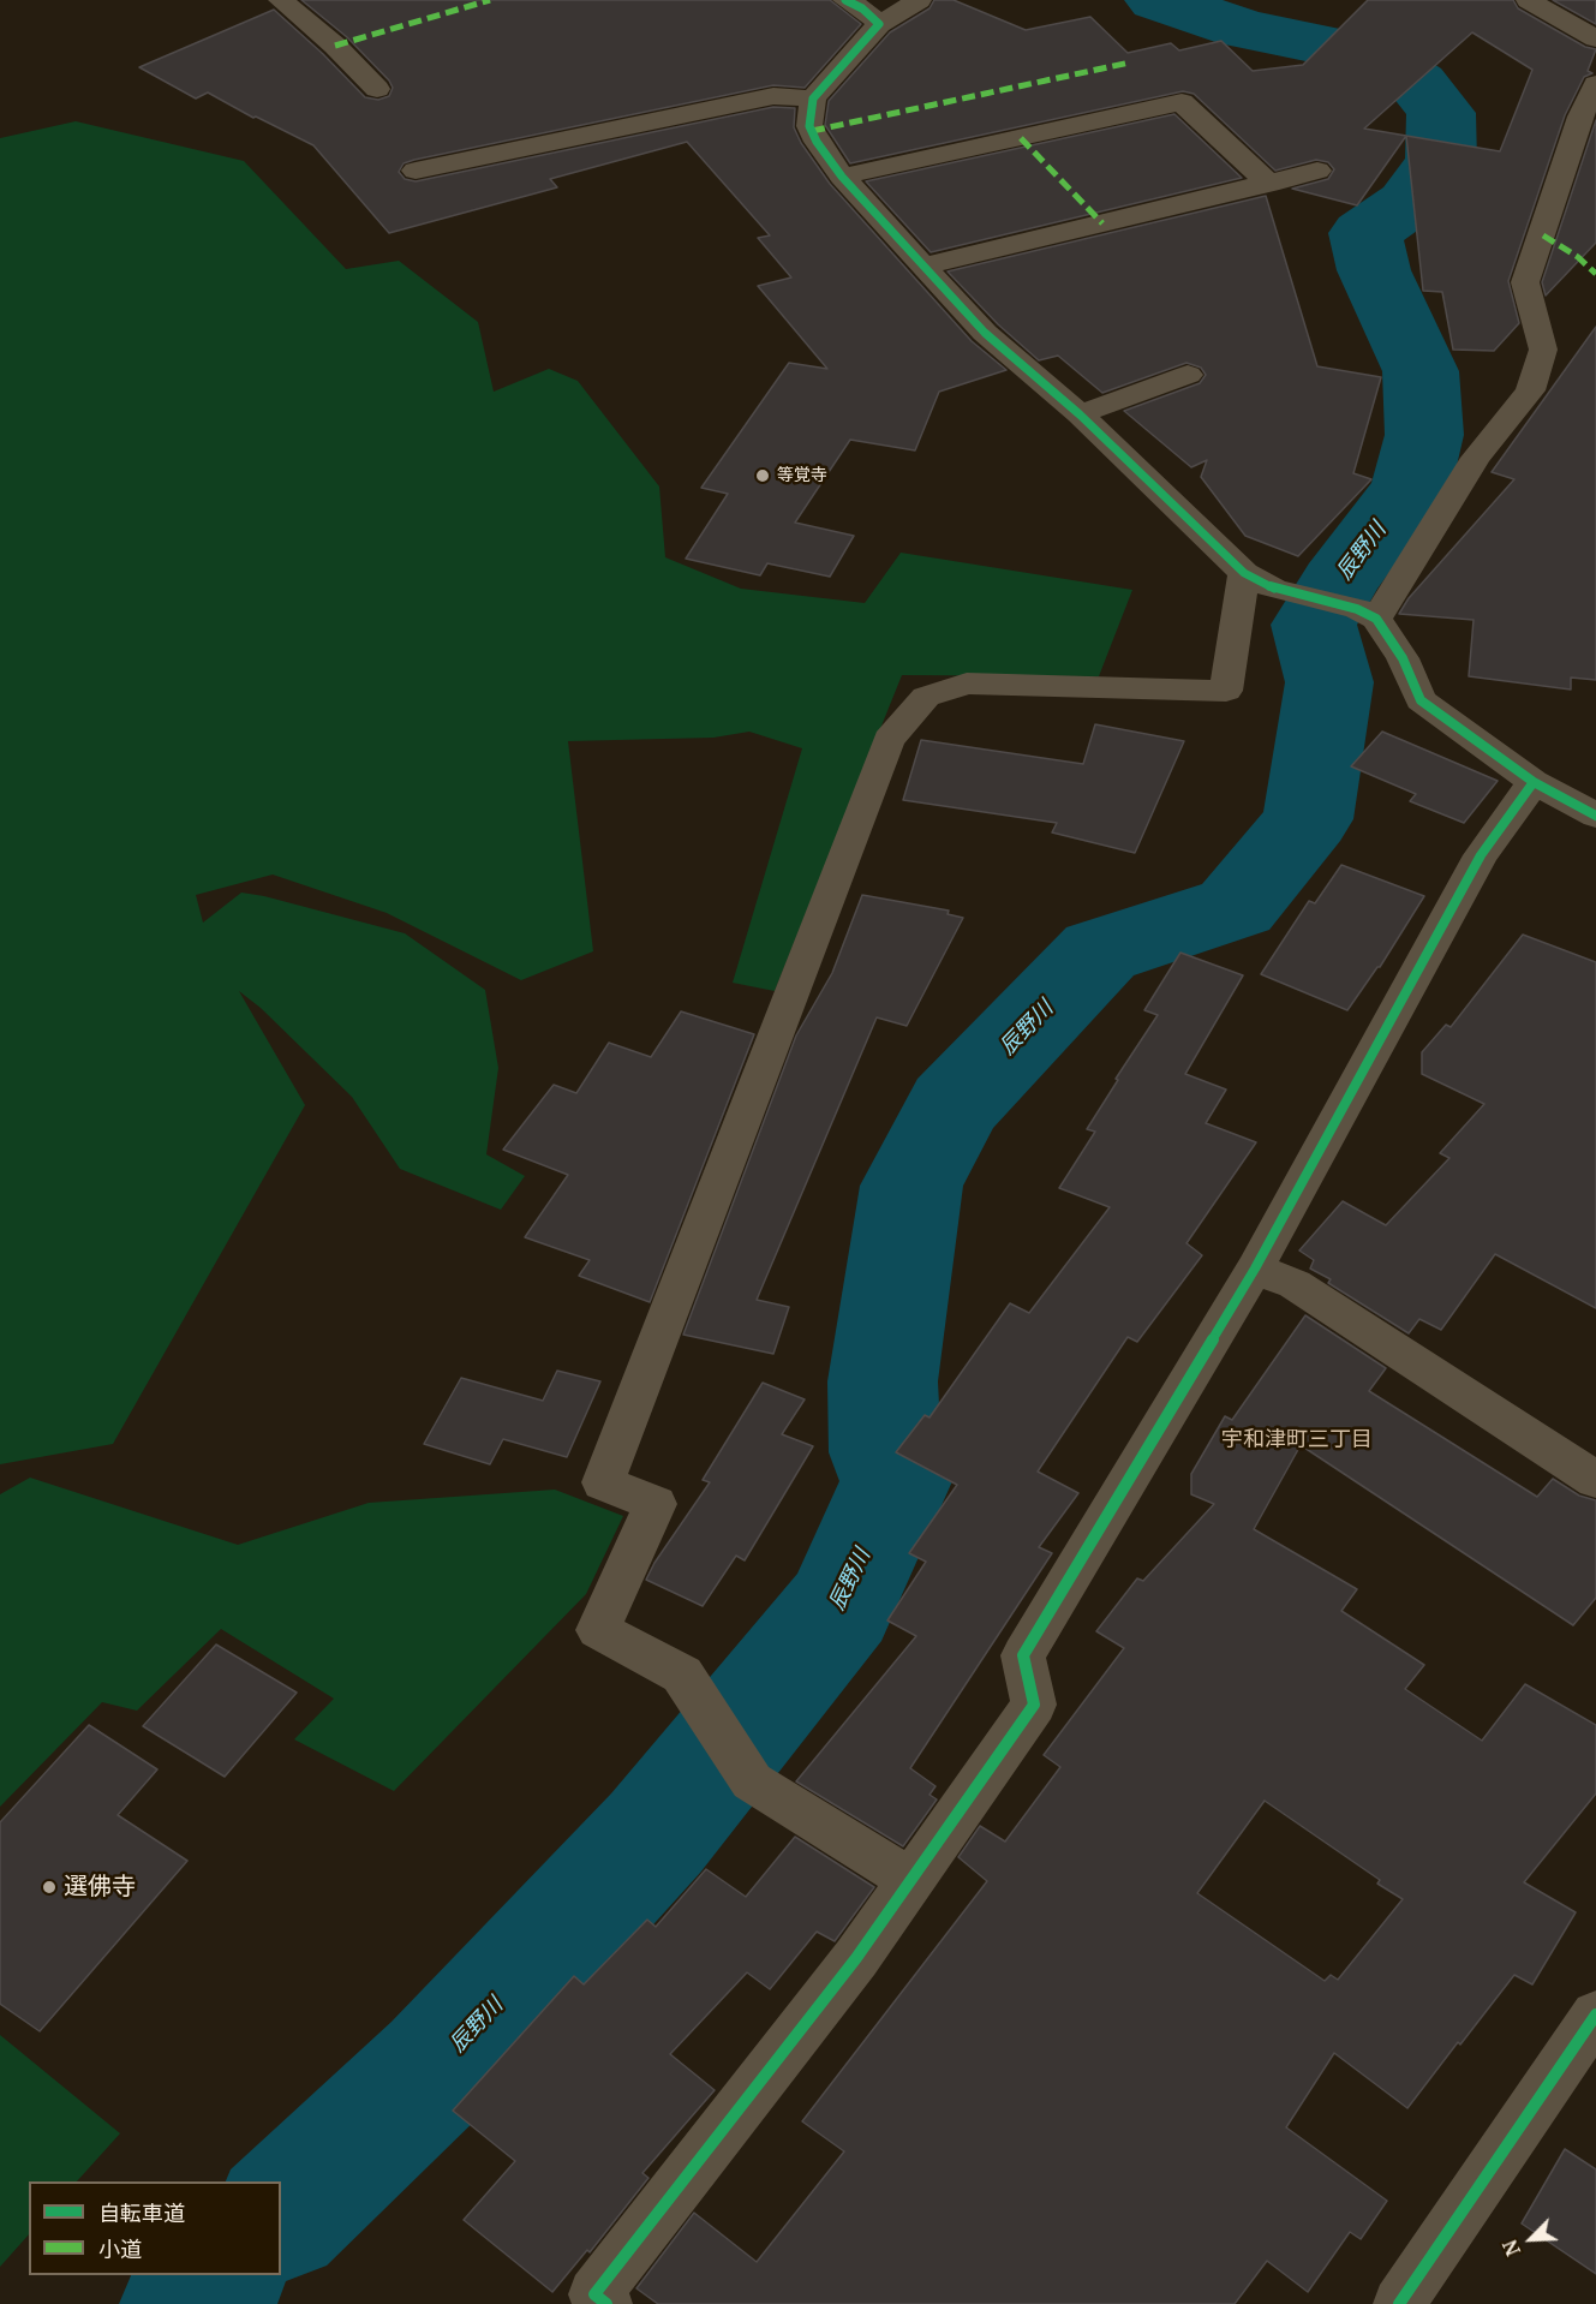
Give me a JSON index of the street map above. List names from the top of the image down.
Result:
{
  "districts": ["宇和津町三丁目"],
  "water": ["辰野川"],
  "places": ["等覚寺", "選佛寺"],
  "legend": ["自転車道", "小道"],
  "north": "bottom left"
}
